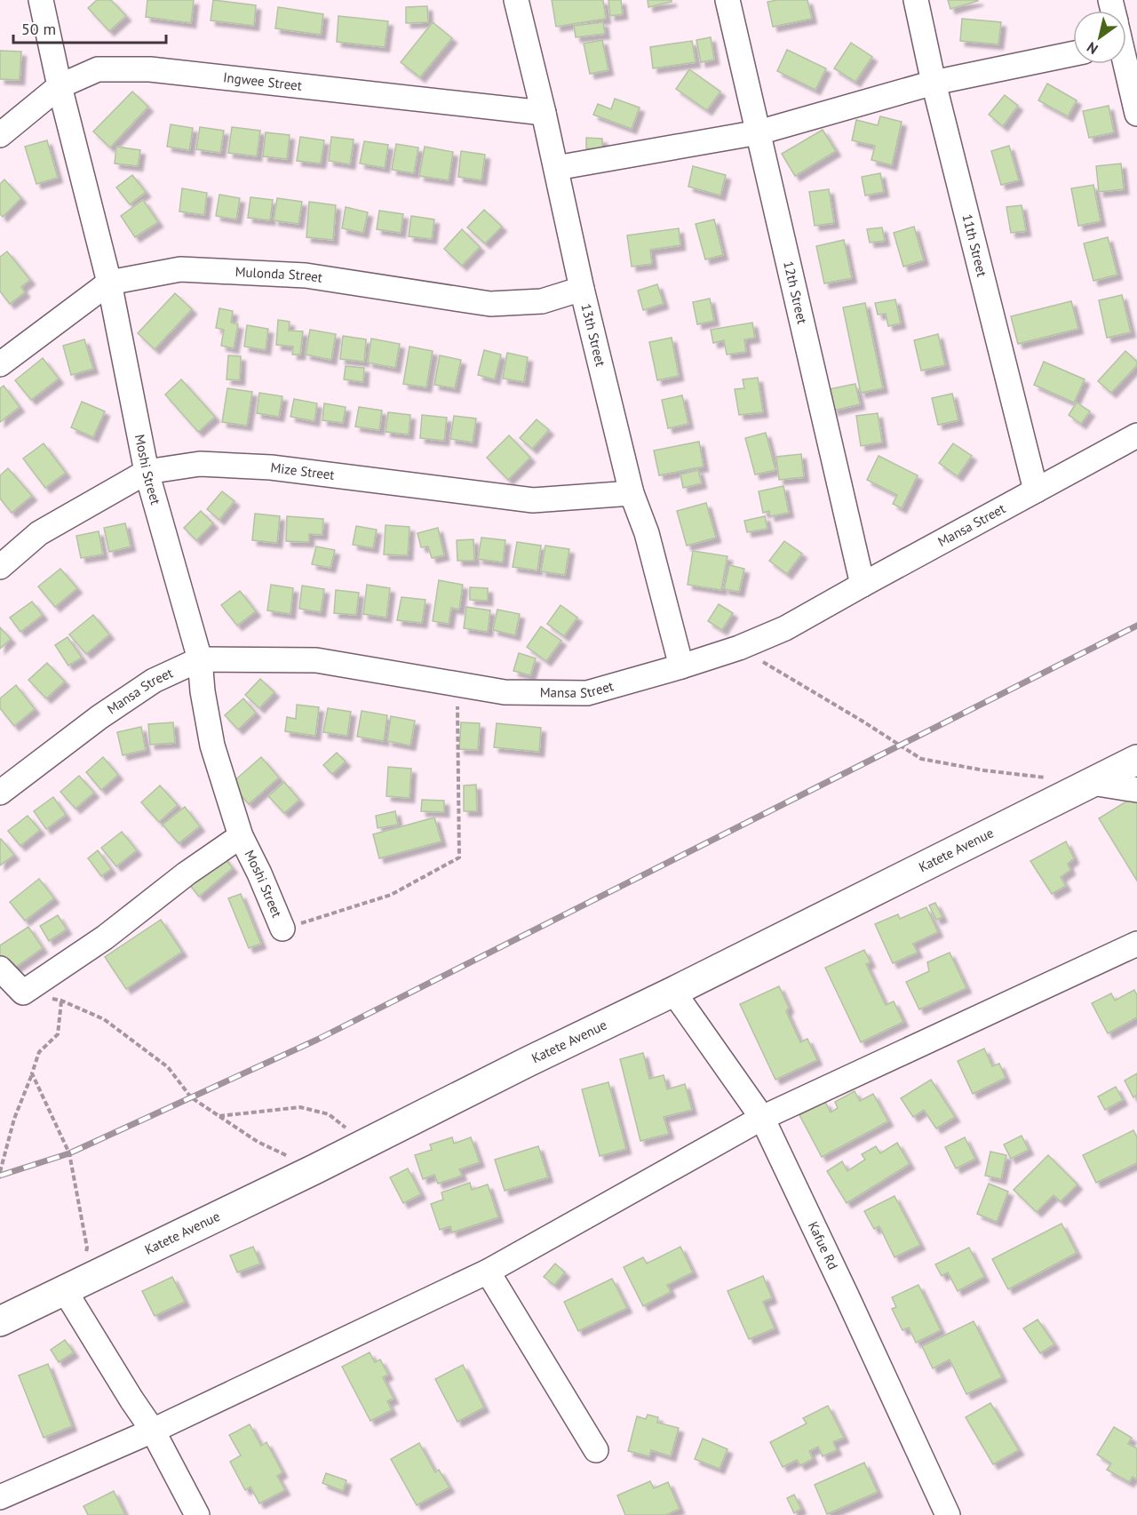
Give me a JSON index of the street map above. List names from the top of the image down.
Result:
{
  "streets": {
    "street": [
      "Ingwee Street",
      "11th Street",
      "Mulonda Street",
      "12th Street",
      "13th Street",
      "Moshi Street",
      "Mize Street",
      "Mansa Street",
      "Katete Avenue",
      "Kafue Rd"
    ]
  },
  "crossings": [
    ["Ingwee Street", "13th Street"],
    ["Ingwee Street", "Moshi Street"],
    ["11th Street", "Mansa Street"],
    ["Mulonda Street", "13th Street"],
    ["Mulonda Street", "Moshi Street"],
    ["12th Street", "Mansa Street"],
    ["13th Street", "Mize Street"],
    ["13th Street", "Mansa Street"],
    ["Moshi Street", "Mize Street"],
    ["Moshi Street", "Mansa Street"],
    ["Katete Avenue", "Kafue Rd"]
  ],
  "scale_bar": "50 m",
  "north": "bottom left"
}
